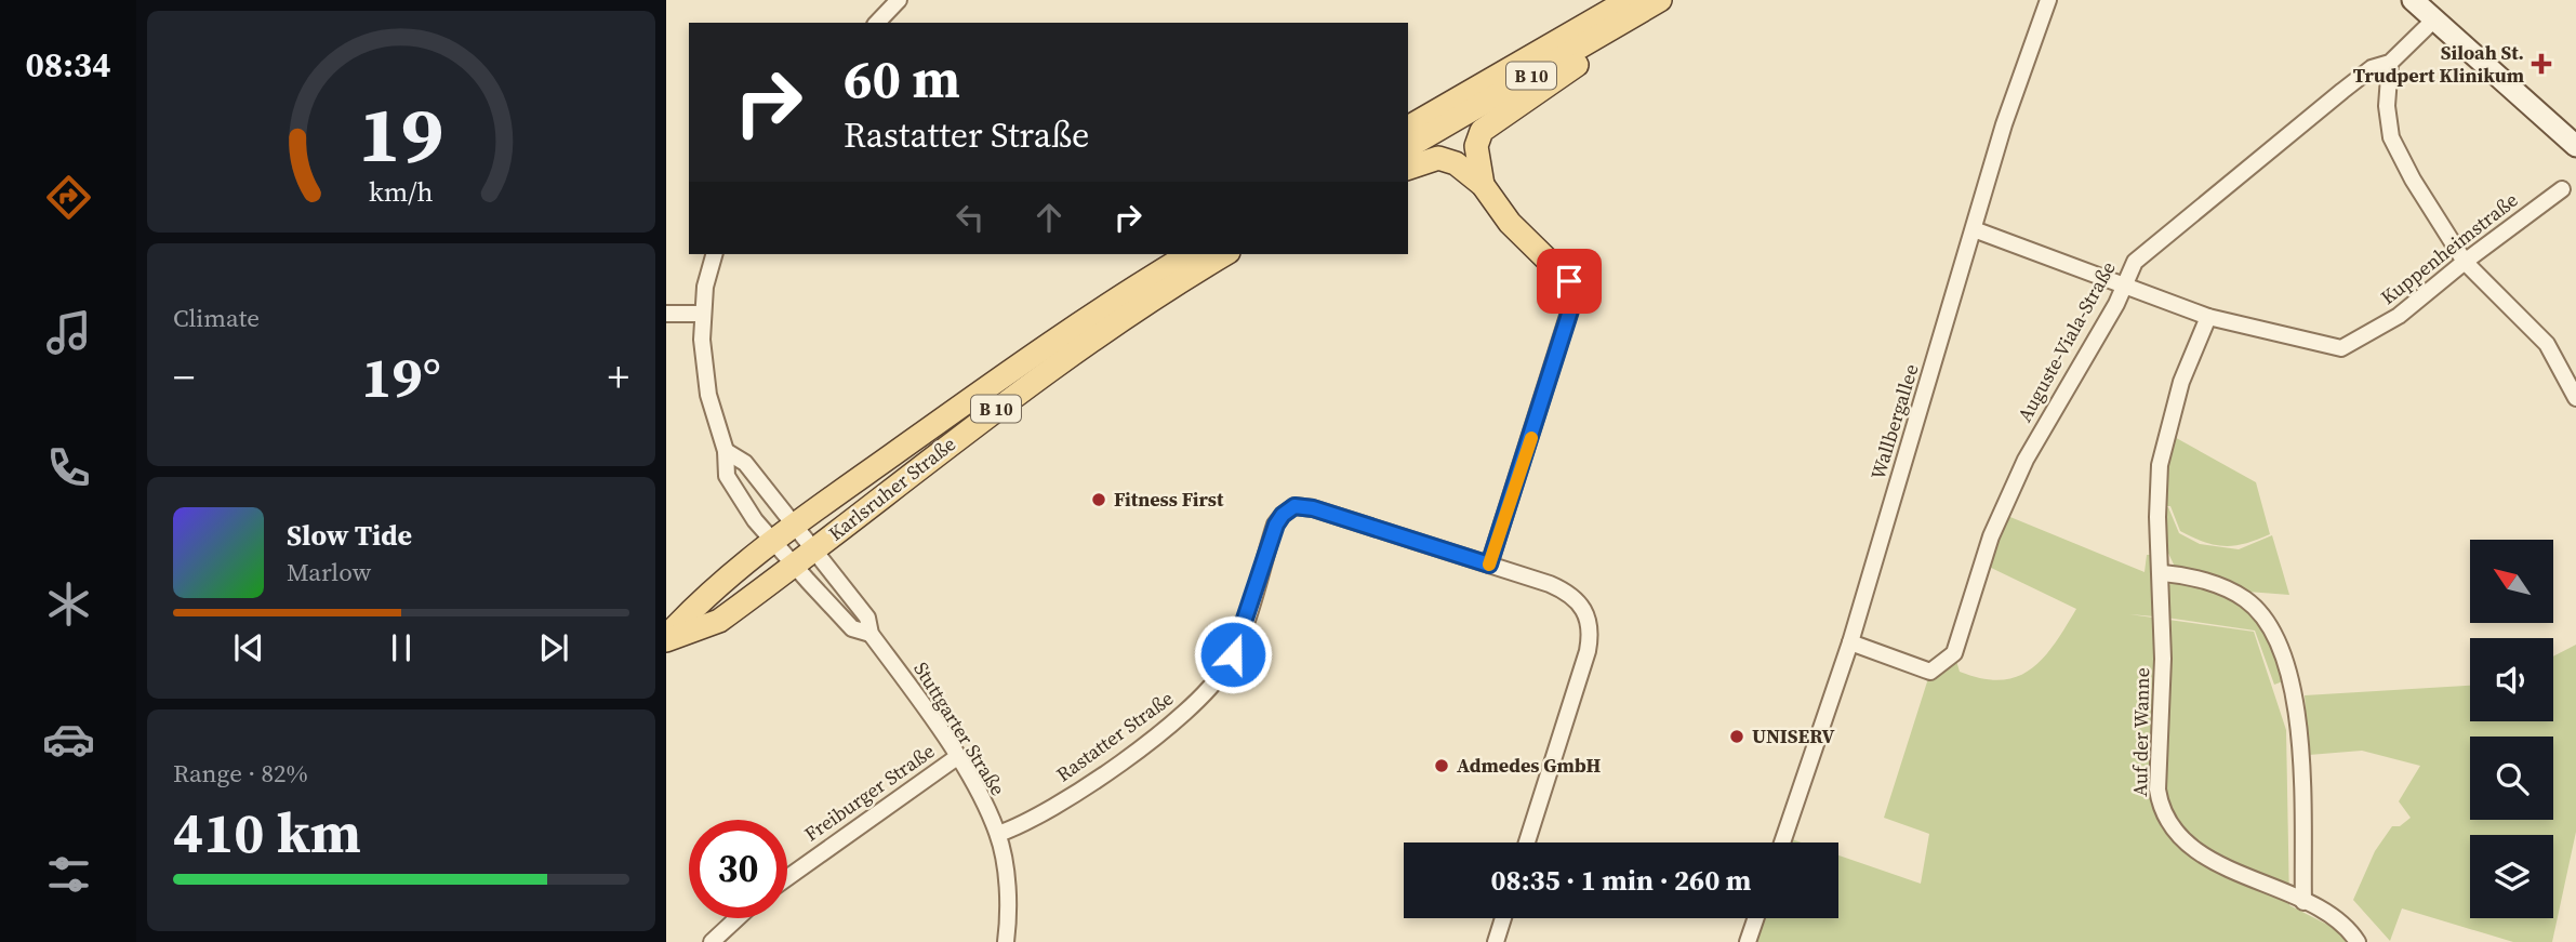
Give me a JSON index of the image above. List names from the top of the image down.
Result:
{
  "streets": {
    "main road": ["B 10", "Karlsruher Straße"],
    "street": [
      "Kuppenheimstraße",
      "Auguste-Viala-Straße",
      "Wallbergallee",
      "Stuttgarter Straße",
      "Auf der Wanne",
      "Rastatter Straße",
      "Freiburger Straße"
    ]
  },
  "crossings": [
    ["Kuppenheimstraße", "Auguste-Viala-Straße"],
    ["Kuppenheimstraße", "Wallbergallee"],
    ["Kuppenheimstraße", "Auf der Wanne"],
    ["Auguste-Viala-Straße", "Wallbergallee"],
    ["Karlsruher Straße", "Stuttgarter Straße"],
    ["Stuttgarter Straße", "Rastatter Straße"],
    ["Stuttgarter Straße", "Freiburger Straße"]
  ],
  "places": {
    "health": ["Siloah St. Trudpert Klinikum"],
    "other": ["Fitness First", "UNISERV", "Admedes GmbH"]
  },
  "north": "top left",
  "page": {
    "tabs": "08:34",
    "turn": ["60 m", "Rastatter Straße"],
    "tile": [
      "Climate",
      ["Range · 82%", "410 km"]
    ],
    "heat": ["−", "19°", "+"],
    "song": ["Slow Tide", "Marlow"],
    "limit": "30",
    "trip": "08:35 · 1 min · 260 m",
    "gauge": ["19", "km/h"]
  }
}
